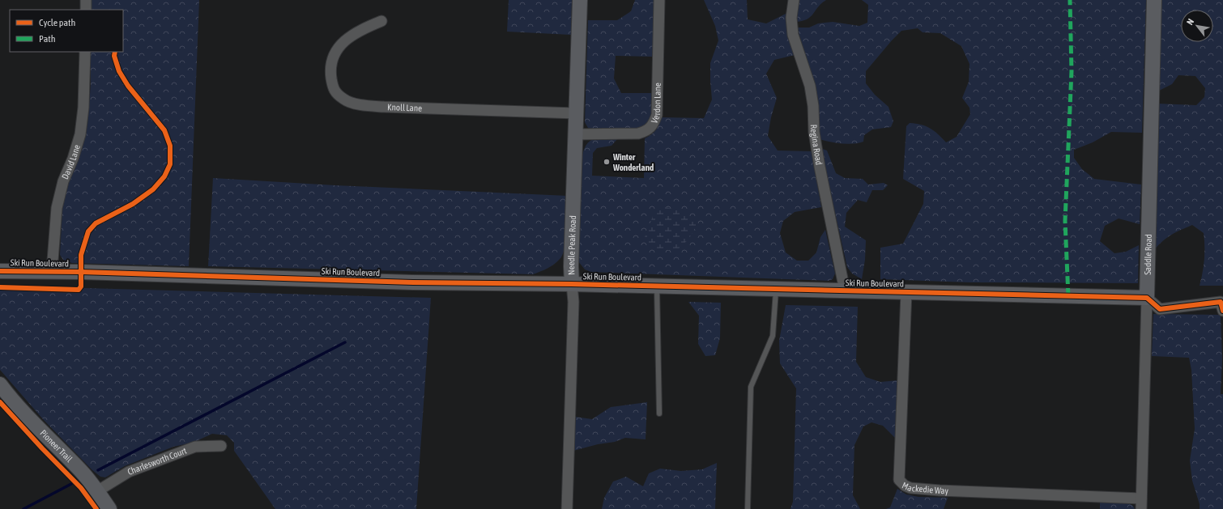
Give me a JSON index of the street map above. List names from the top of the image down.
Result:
{
  "streets": {
    "street": [
      "Verdon Lane",
      "Knoll Lane",
      "Regina Road",
      "David Lane",
      "Needle Peak Road",
      "Saddle Road",
      "Ski Run Boulevard",
      "Pioneer Trail",
      "Charlesworth Court",
      "Mackedie Way"
    ]
  },
  "crossings": [
    ["Verdon Lane", "Needle Peak Road"],
    ["Knoll Lane", "Needle Peak Road"],
    ["Regina Road", "Ski Run Boulevard"],
    ["David Lane", "Ski Run Boulevard"],
    ["Needle Peak Road", "Ski Run Boulevard"],
    ["Saddle Road", "Ski Run Boulevard"],
    ["Saddle Road", "Mackedie Way"],
    ["Ski Run Boulevard", "Mackedie Way"],
    ["Pioneer Trail", "Charlesworth Court"]
  ],
  "places": ["Winter Wonderland"],
  "legend": ["Cycle path", "Path"],
  "north": "top left"
}
